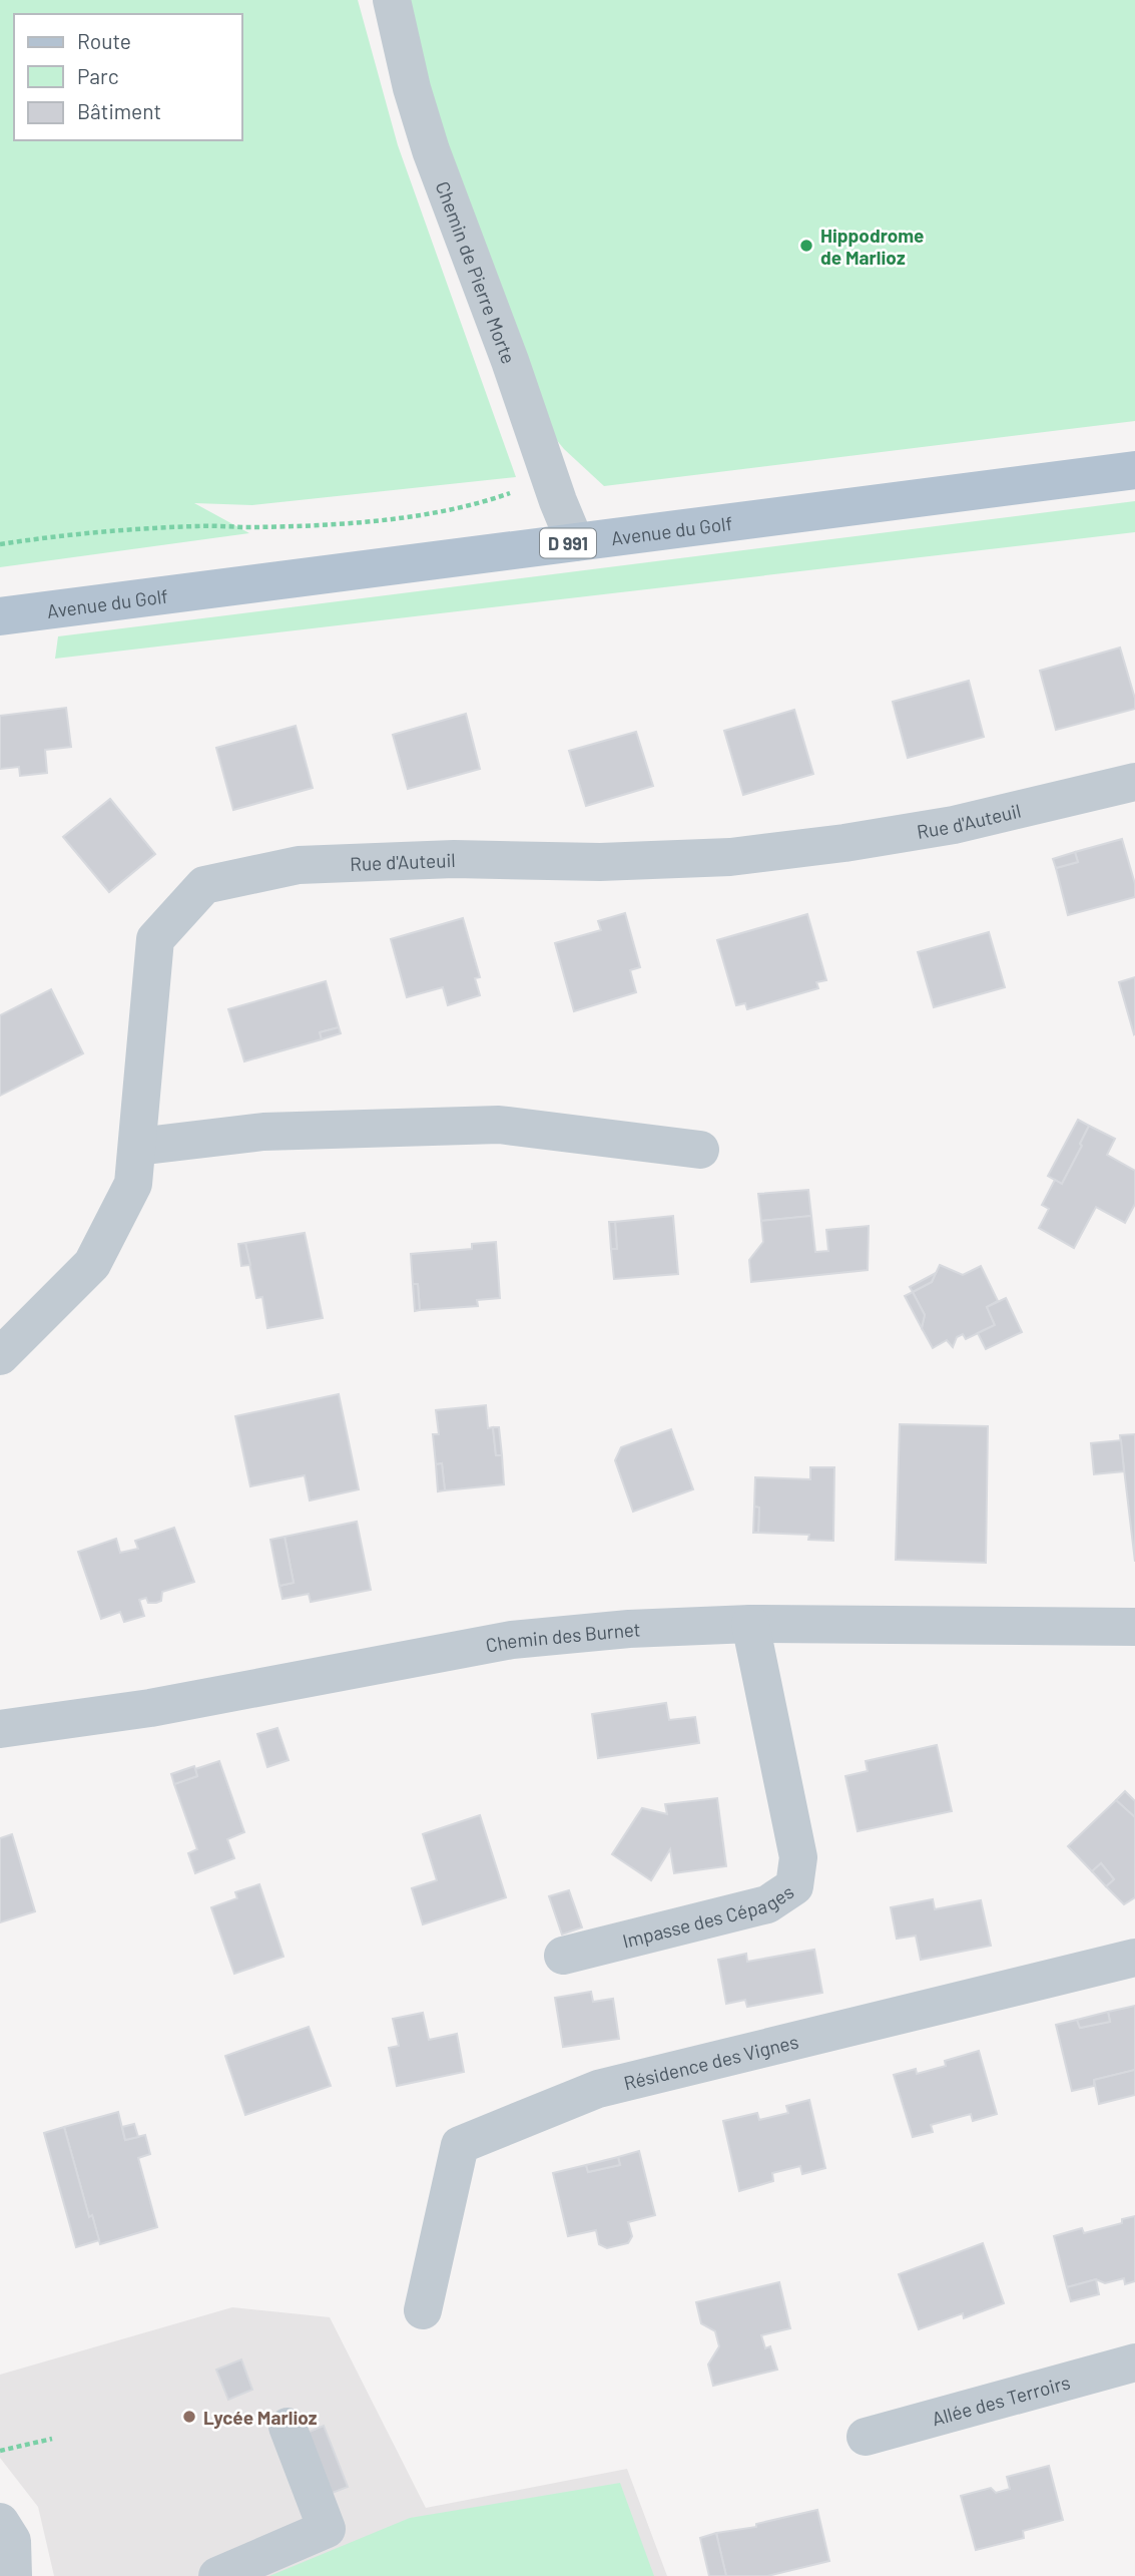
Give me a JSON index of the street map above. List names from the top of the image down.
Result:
{
  "streets": {
    "main road": ["Avenue du Golf", "D 991"],
    "street": [
      "Chemin de Pierre Morte",
      "Rue d'Auteuil",
      "Chemin des Burnet",
      "Impasse des Cépages",
      "Résidence des Vignes",
      "Allée des Terroirs"
    ]
  },
  "crossings": [
    ["Chemin de Pierre Morte", "Avenue du Golf"],
    ["Chemin des Burnet", "Impasse des Cépages"]
  ],
  "places": ["Hippodrome de Marlioz", "Lycée Marlioz"],
  "legend": ["Route", "Parc", "Bâtiment"]
}
